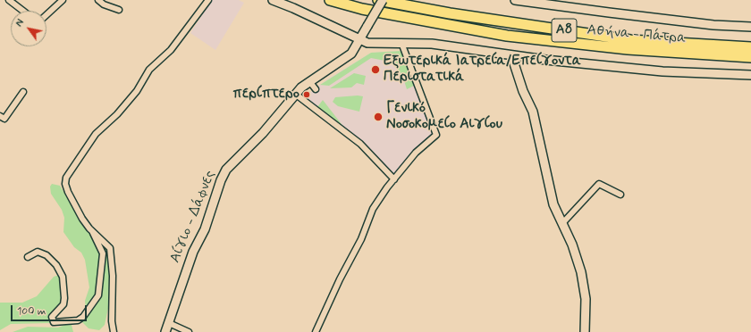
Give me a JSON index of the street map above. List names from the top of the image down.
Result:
{
  "streets": {
    "highway": ["Α8", "Αθήνα - Πάτρα"],
    "street": ["Αίγιο - Δάφνες"]
  },
  "places": ["Εξωτερικά Ιατρεία/Επείγοντα Περιστατικά", "περίπτερο", "Γενικό Νοσοκομείο Αιγίου"],
  "scale_bar": "100 m",
  "north": "top left"
}
